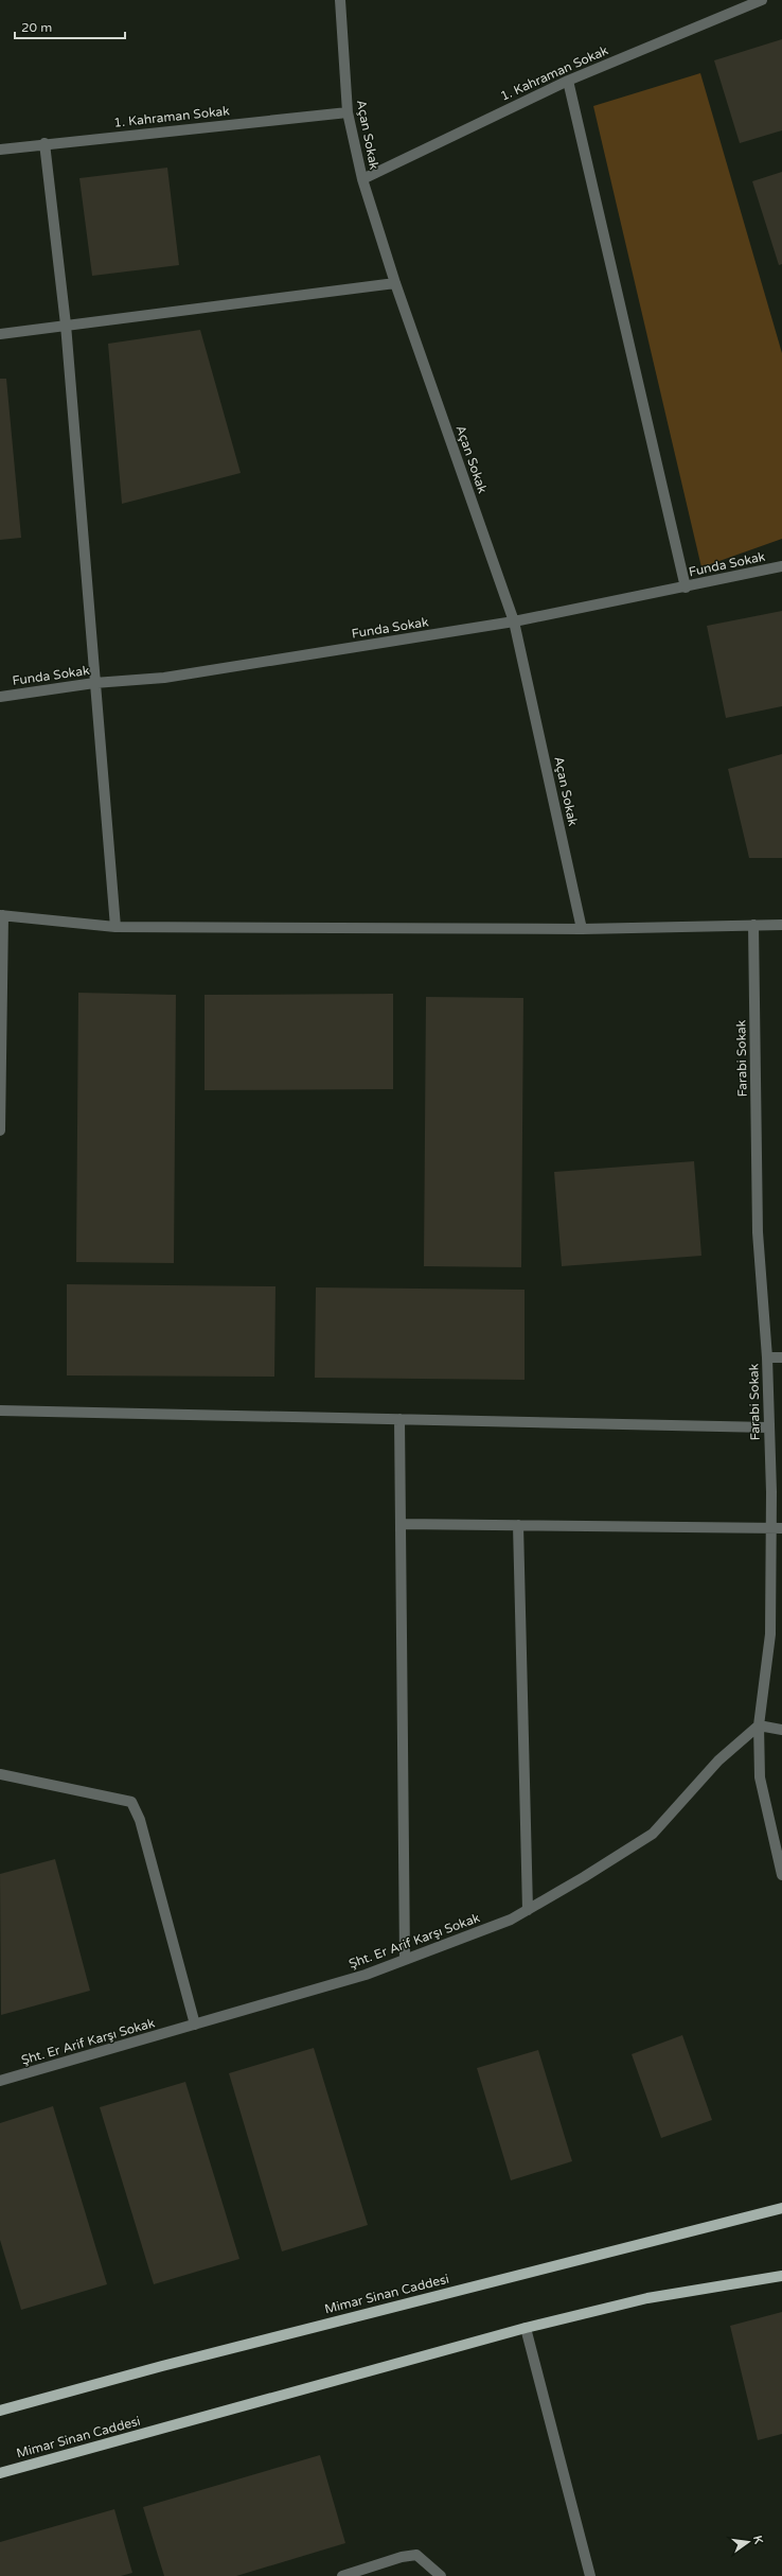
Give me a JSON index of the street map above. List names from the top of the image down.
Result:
{
  "streets": {
    "main road": ["Mimar Sinan Caddesi"],
    "street": [
      "1. Kahraman Sokak",
      "Açan Sokak",
      "Funda Sokak",
      "Farabi Sokak",
      "Şht. Er Arif Karşı Sokak"
    ]
  },
  "crossings": [
    ["1. Kahraman Sokak", "Açan Sokak"],
    ["Açan Sokak", "Funda Sokak"],
    ["Farabi Sokak", "Şht. Er Arif Karşı Sokak"]
  ],
  "scale_bar": "20 m",
  "north": "right"
}
